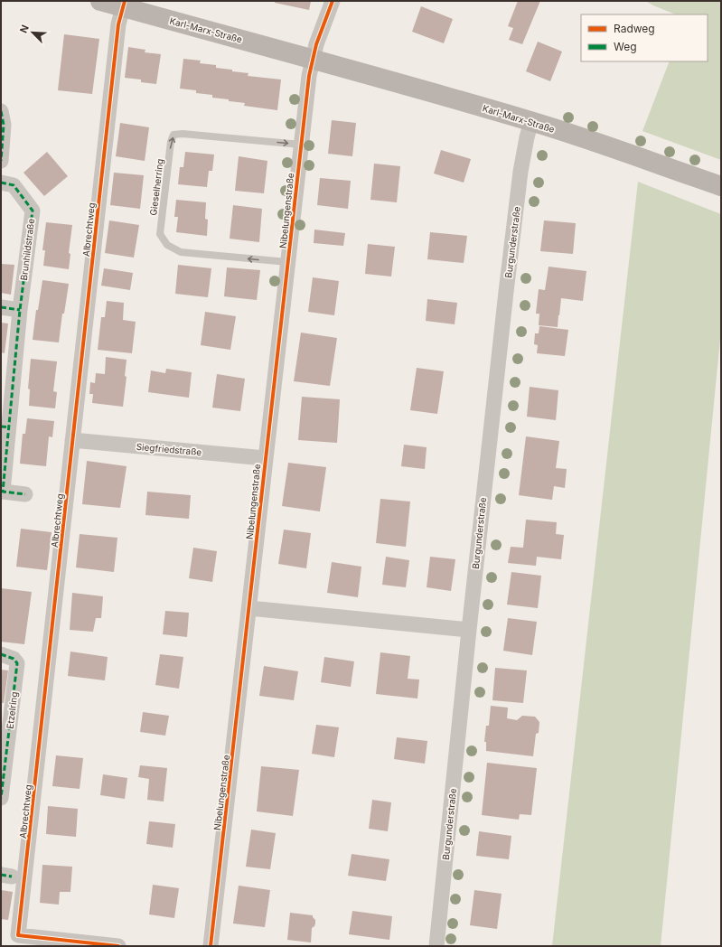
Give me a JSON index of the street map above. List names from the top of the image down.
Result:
{
  "streets": {
    "main road": ["Karl-Marx-Straße"],
    "street": [
      "Nibelungenstraße",
      "Albrechtweg",
      "Burgunderstraße",
      "Brunhildstraße",
      "Siegfriedstraße",
      "Etzelring"
    ],
    "lane": ["Gieselherring"]
  },
  "crossings": [
    ["Karl-Marx-Straße", "Nibelungenstraße"],
    ["Karl-Marx-Straße", "Albrechtweg"],
    ["Karl-Marx-Straße", "Burgunderstraße"],
    ["Gieselherring", "Nibelungenstraße"],
    ["Nibelungenstraße", "Siegfriedstraße"],
    ["Albrechtweg", "Siegfriedstraße"]
  ],
  "legend": ["Radweg", "Weg"],
  "north": "top left"
}
